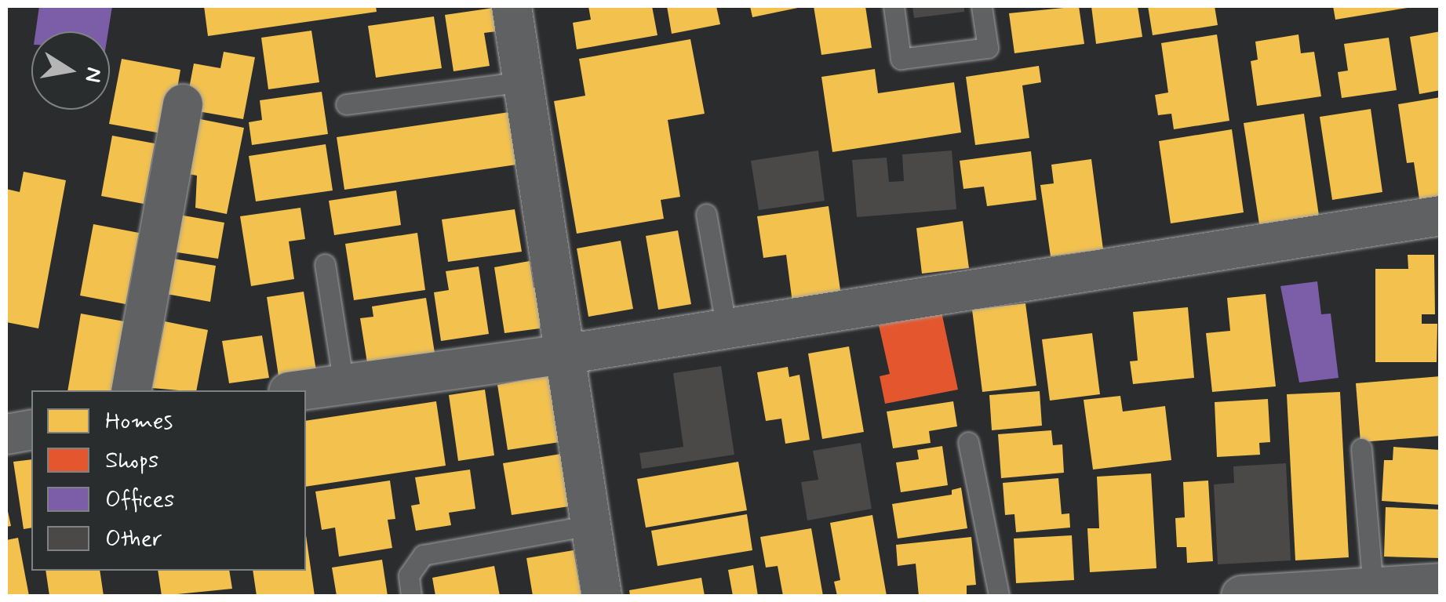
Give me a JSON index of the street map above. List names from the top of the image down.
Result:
{
  "legend": [
    "Homes",
    "Shops",
    "Offices",
    "Other"
  ],
  "north": "right"
}
